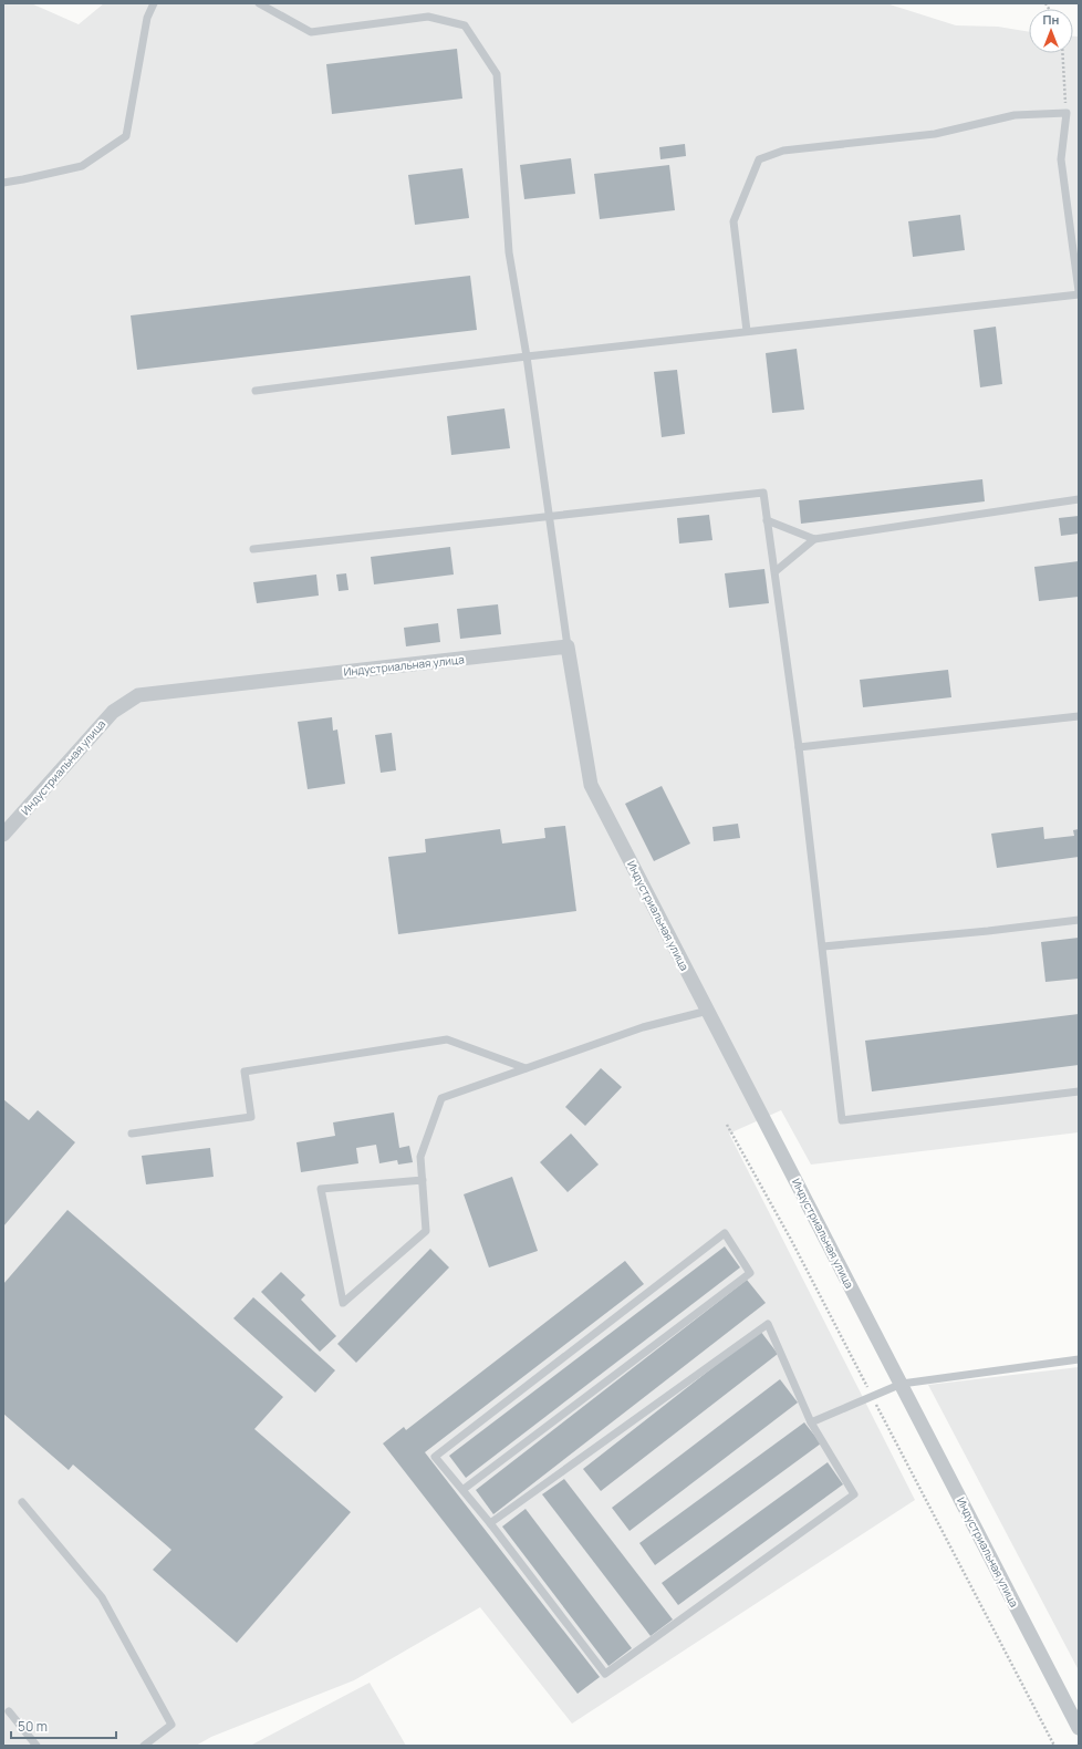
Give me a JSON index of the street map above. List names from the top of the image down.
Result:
{
  "streets": {
    "street": ["Индустриальная улица"]
  },
  "scale_bar": "50 m",
  "north": "top"
}
